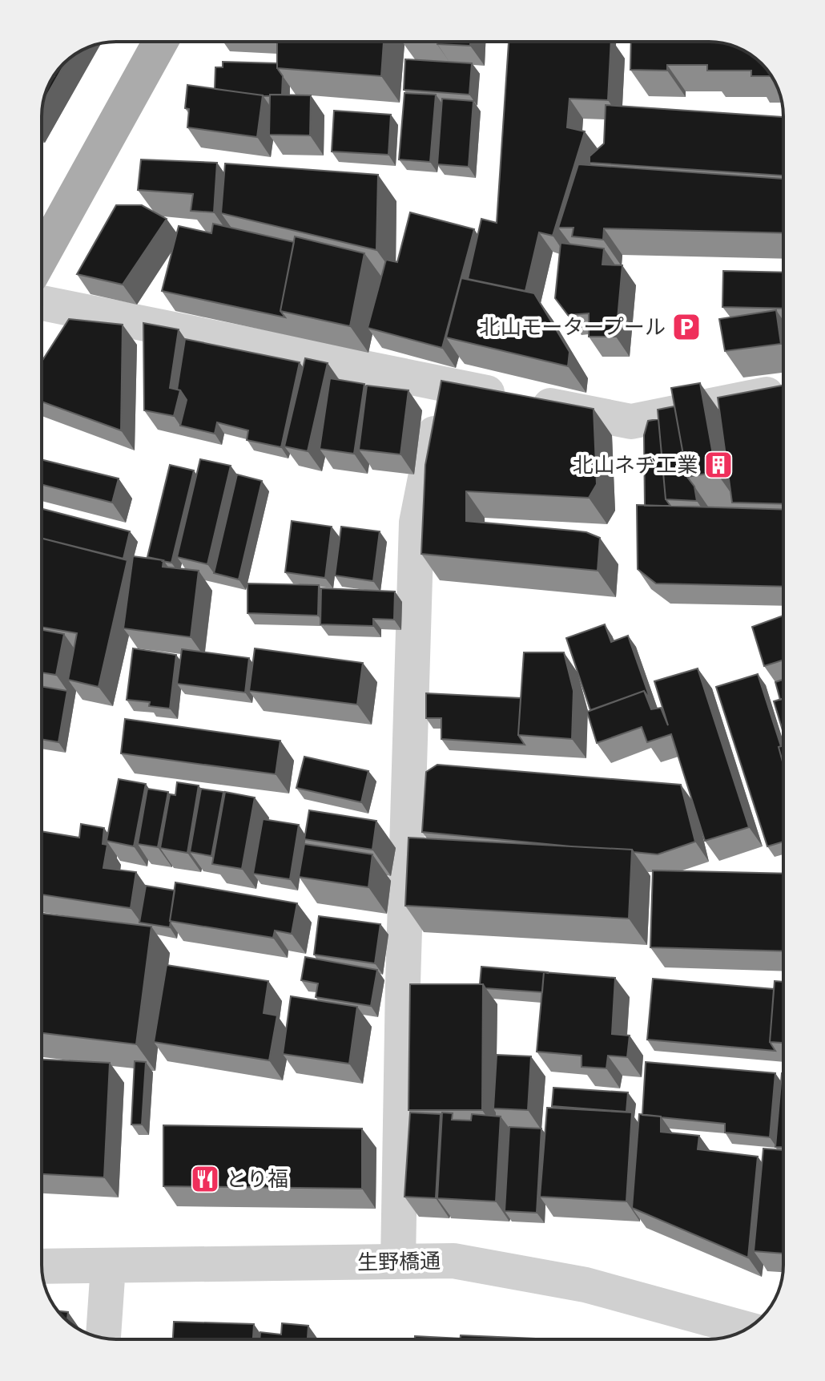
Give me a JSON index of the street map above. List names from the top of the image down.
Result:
{
  "streets": {
    "street": ["生野橋通"]
  },
  "places": {
    "parking": ["北山モータープール"],
    "building": ["北山ネヂ工業"],
    "restaurant": ["とり福"]
  }
}
